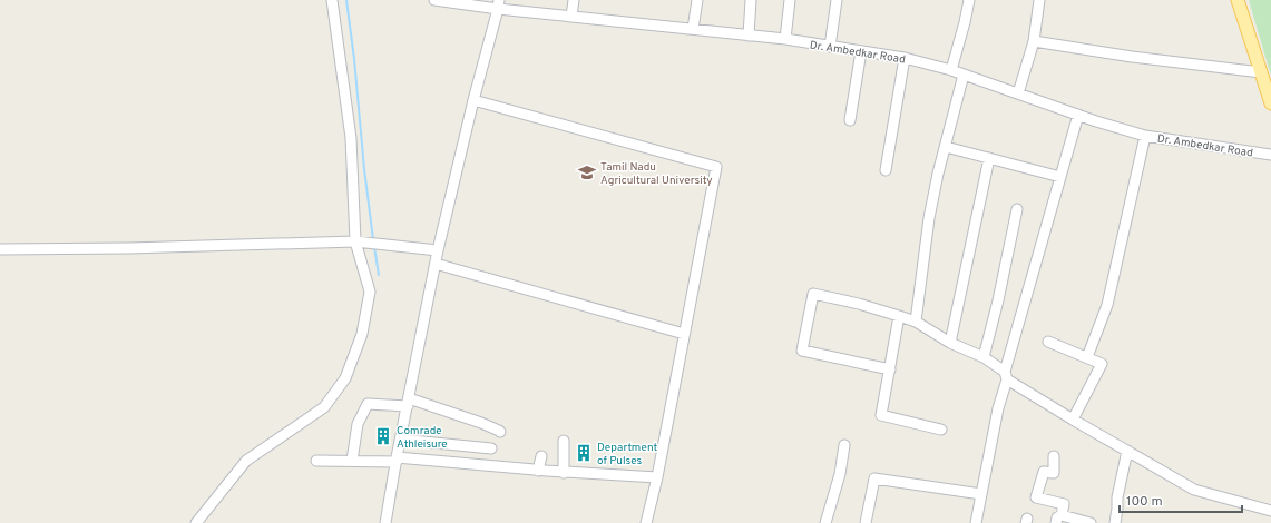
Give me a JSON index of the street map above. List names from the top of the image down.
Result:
{
  "streets": {
    "street": ["Dr. Ambedkar Road"]
  },
  "places": {
    "school or university": ["Tamil Nadu Agricultural University"],
    "building": ["Comrade Athleisure", "Department of Pulses"]
  },
  "scale_bar": "100 m"
}
